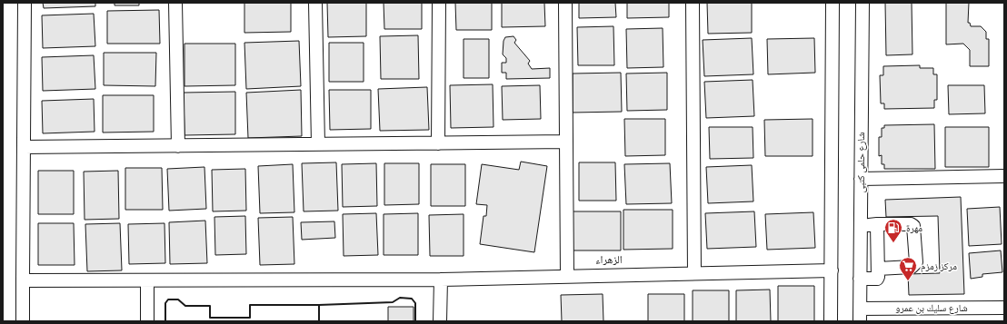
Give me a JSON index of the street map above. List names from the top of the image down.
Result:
{
  "streets": {
    "street": ["شارع حلمى كتبى", "شارع سليك بن عمرو"]
  },
  "crossings": [
    ["شارع حلمى كتبى", "شارع سليك بن عمرو"]
  ],
  "districts": ["الزهراء"],
  "places": {
    "fuel station": ["مهرة"],
    "supermarket": ["مركز زمزم"]
  }
}
